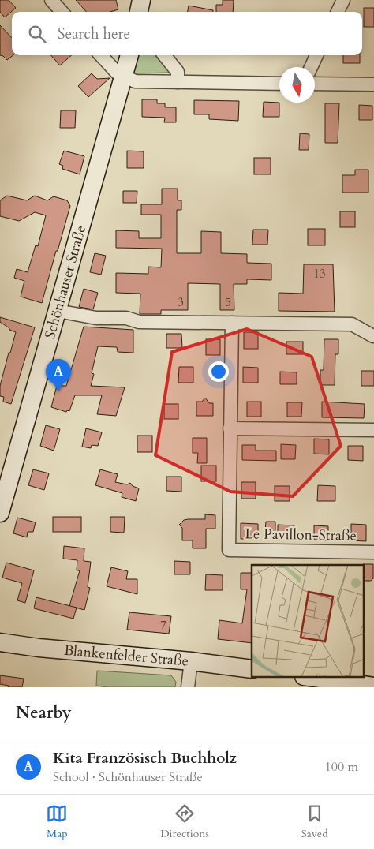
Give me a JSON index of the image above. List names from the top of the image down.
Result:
{
  "streets": {
    "street": ["Schönhauser Straße", "Le Pavillon-Straße", "Blankenfelder Straße"]
  },
  "house_numbers": [
    "13",
    "3",
    "5",
    "7"
  ],
  "north": "bottom",
  "page": {
    "search": "Search here",
    "pins": "A",
    "heading": "Nearby",
    "list": [
      {
        "mark": "A",
        "name": "Kita Französisch Buchholz",
        "note": "School · Schönhauser Straße",
        "value": "100 m"
      }
    ],
    "nav": ["Map", "Directions", "Saved"]
  }
}
